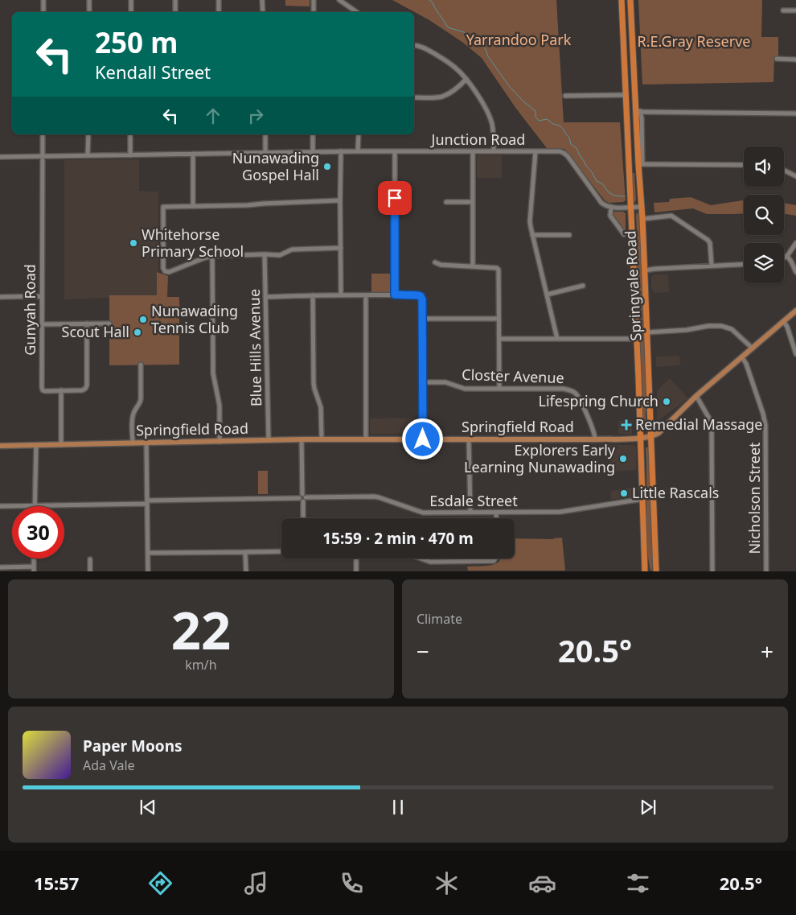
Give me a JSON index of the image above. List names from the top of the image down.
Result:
{
  "streets": {
    "highway": ["Springvale Road"],
    "main road": ["Springfield Road"],
    "street": [
      "Junction Road",
      "Gunyah Road",
      "Blue Hills Avenue",
      "Closter Avenue",
      "Nicholson Street",
      "Esdale Street"
    ]
  },
  "crossings": [
    ["Junction Road", "Gunyah Road"],
    ["Springvale Road", "Springfield Road"],
    ["Springvale Road", "Esdale Street"],
    ["Blue Hills Avenue", "Springfield Road"],
    ["Closter Avenue", "Springfield Road"],
    ["Springfield Road", "Nicholson Street"]
  ],
  "parks": ["Yarrandoo Park", "R.E.Gray Reserve"],
  "places": {
    "other": [
      "Nunawading Gospel Hall",
      "Whitehorse Primary School",
      "Nunawading Tennis Club",
      "Scout Hall",
      "Lifespring Church",
      "Explorers Early Learning Nunawading",
      "Little Rascals"
    ],
    "health": ["Remedial Massage"]
  },
  "page": {
    "turn": ["250 m", "Kendall Street"],
    "limit": "30",
    "trip": "15:59 · 2 min · 470 m",
    "tile": [
      ["22", "km/h"],
      "Climate"
    ],
    "heat": ["−", "20.5°", "+"],
    "song": ["Paper Moons", "Ada Vale"],
    "tabs": ["15:57", "20.5°"]
  }
}
